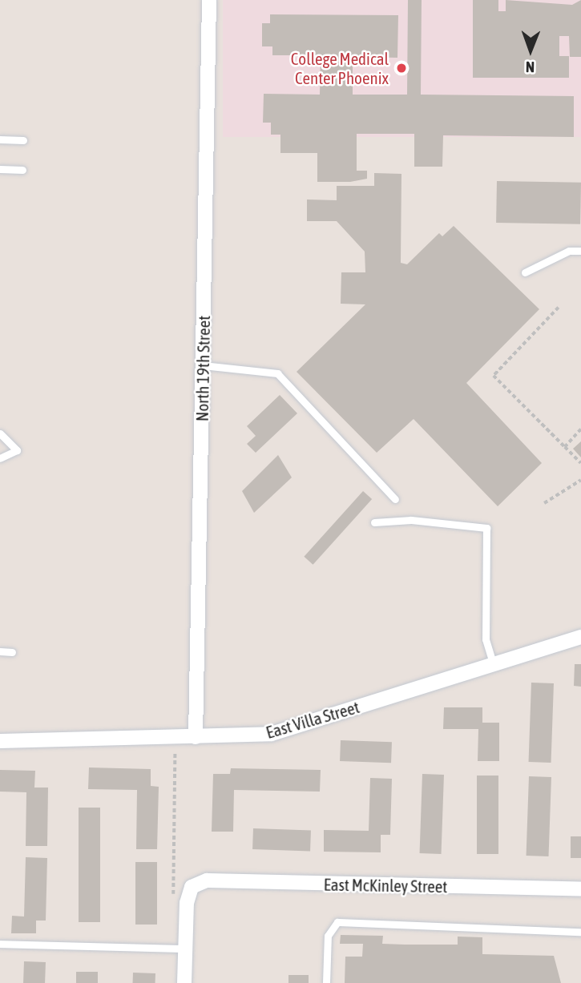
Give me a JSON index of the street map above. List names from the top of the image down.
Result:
{
  "streets": {
    "street": ["North 19th Street", "East Villa Street", "East McKinley Street"]
  },
  "crossings": [
    ["North 19th Street", "East Villa Street"]
  ],
  "places": ["College Medical Center Phoenix"],
  "north": "bottom"
}
